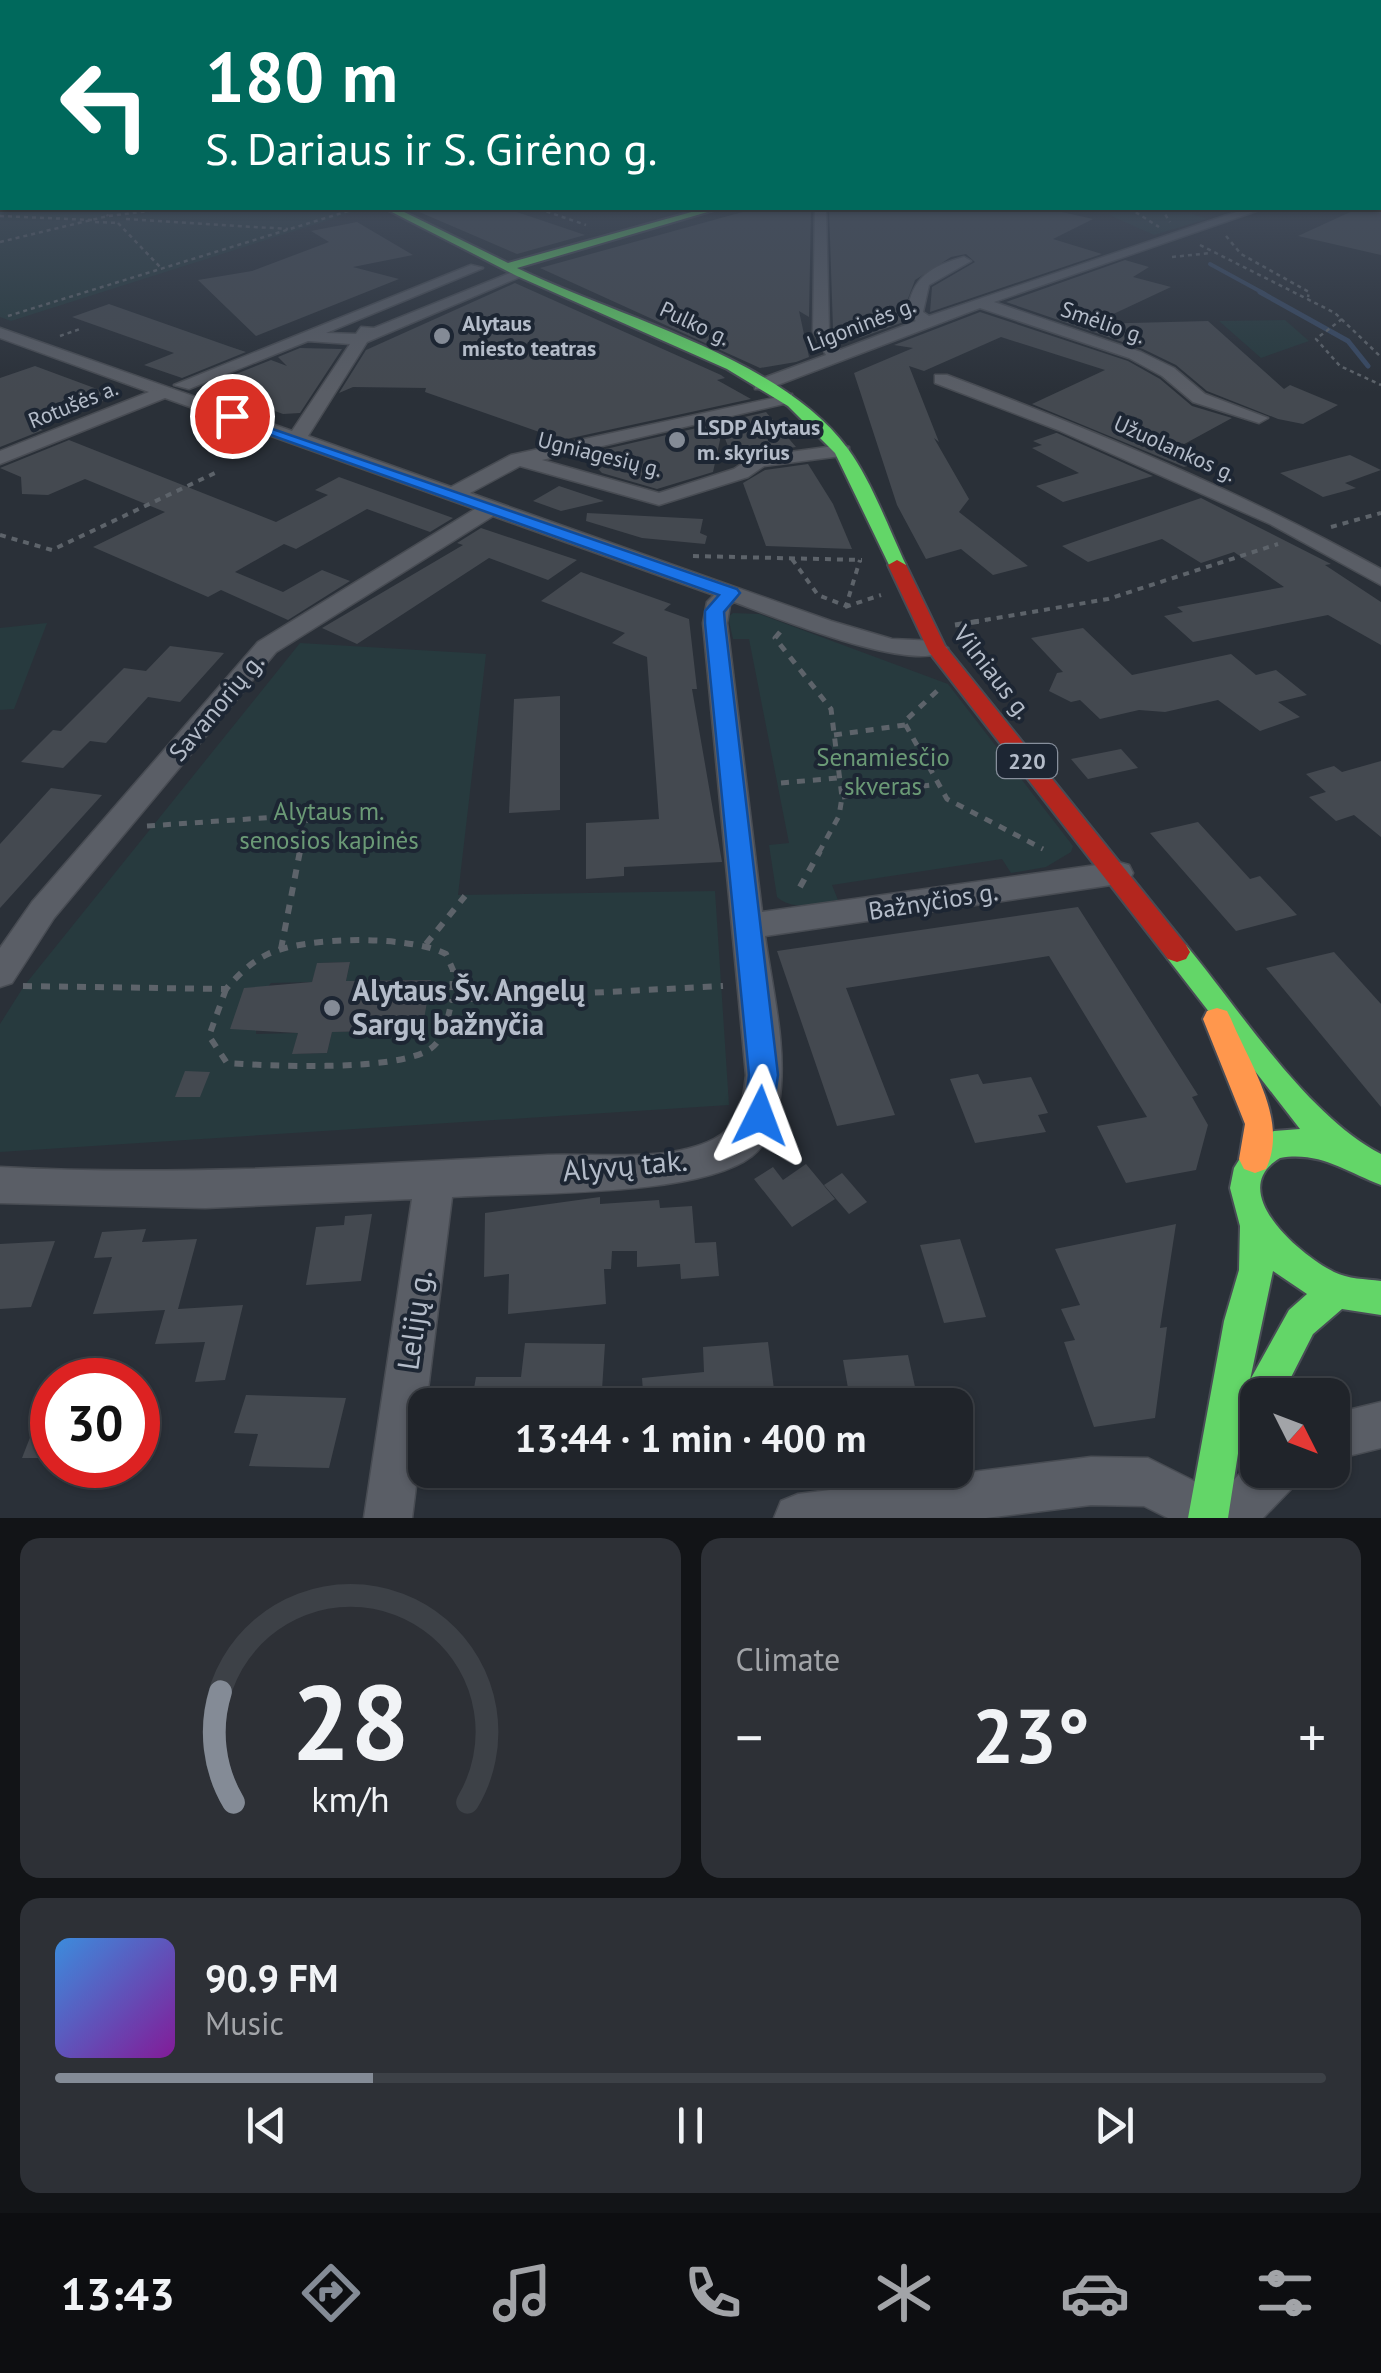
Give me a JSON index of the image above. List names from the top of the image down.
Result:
{
  "streets": {
    "main road": ["Pulko g.", "Vilniaus g.", "220"],
    "street": [
      "Smėlio g.",
      "Ligoninės g.",
      "Rotušės a.",
      "Užuolankos g.",
      "Ugniagesių g.",
      "Savanorių g.",
      "Bažnyčios g.",
      "Alyvų tak.",
      "Lelijų g."
    ]
  },
  "crossings": [
    ["Smėlio g.", "Ligoninės g."],
    ["Pulko g.", "Ligoninės g."],
    ["Pulko g.", "Rotušės a."],
    ["Pulko g.", "Vilniaus g."],
    ["Ligoninės g.", "Vilniaus g."],
    ["Ugniagesių g.", "Vilniaus g."],
    ["Vilniaus g.", "Bažnyčios g."],
    ["Bažnyčios g.", "Alyvų tak."],
    ["Alyvų tak.", "Lelijų g."]
  ],
  "parks": ["Senamiesčio skveras", "Alytaus m. senosios kapinės"],
  "places": ["Alytaus miesto teatras", "LSDP Alytaus m. skyrius", "Alytaus Šv. Angelų Sargų bažnyčia"],
  "north": "bottom right",
  "page": {
    "turn": ["180 m", "S. Dariaus ir S. Girėno g."],
    "limit": "30",
    "trip": "13:44 · 1 min · 400 m",
    "tile": "Climate",
    "heat": ["−", "23°", "+"],
    "song": ["90.9 FM", "Music"],
    "tabs": "13:43",
    "gauge": ["28", "km/h"]
  }
}
